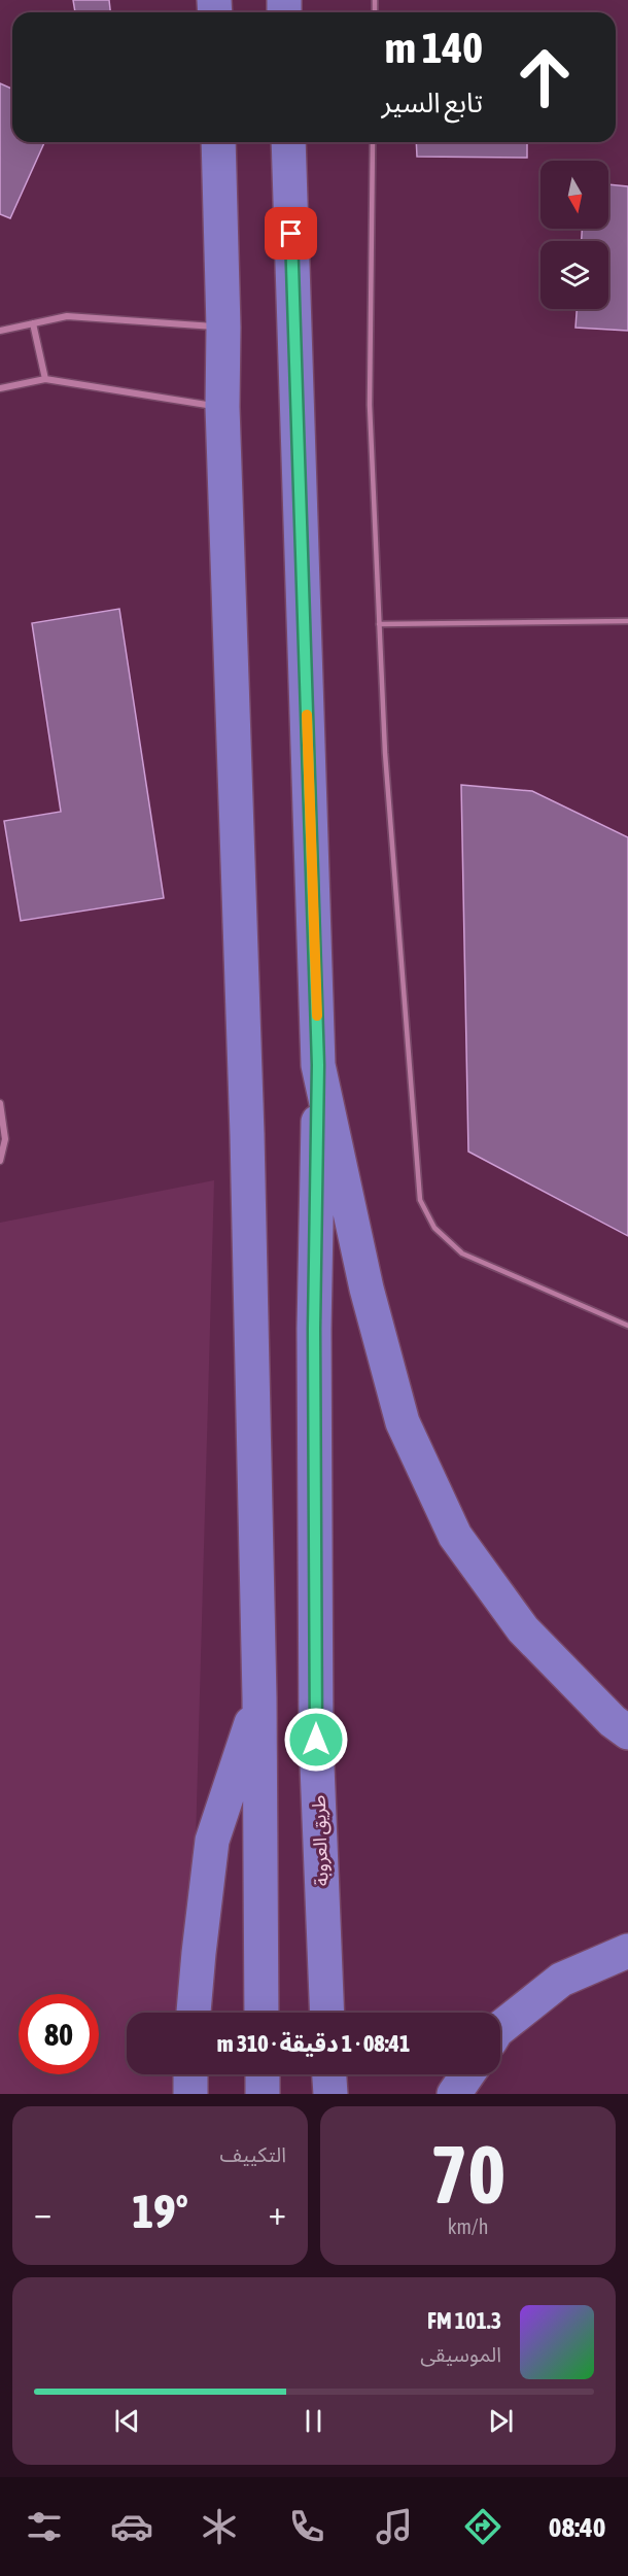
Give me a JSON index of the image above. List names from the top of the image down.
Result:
{
  "streets": {
    "highway": ["طريق العروبة"]
  },
  "north": "bottom",
  "page": {
    "turn": ["140 m", "تابع السير"],
    "limit": "80",
    "trip": "08:41 · 1 دقيقة · 310 m",
    "tile": [
      ["70", "km/h"],
      "التكييف"
    ],
    "heat": ["−", "19°", "+"],
    "song": ["101.3 FM", "الموسيقى"],
    "tabs": "08:40"
  }
}
